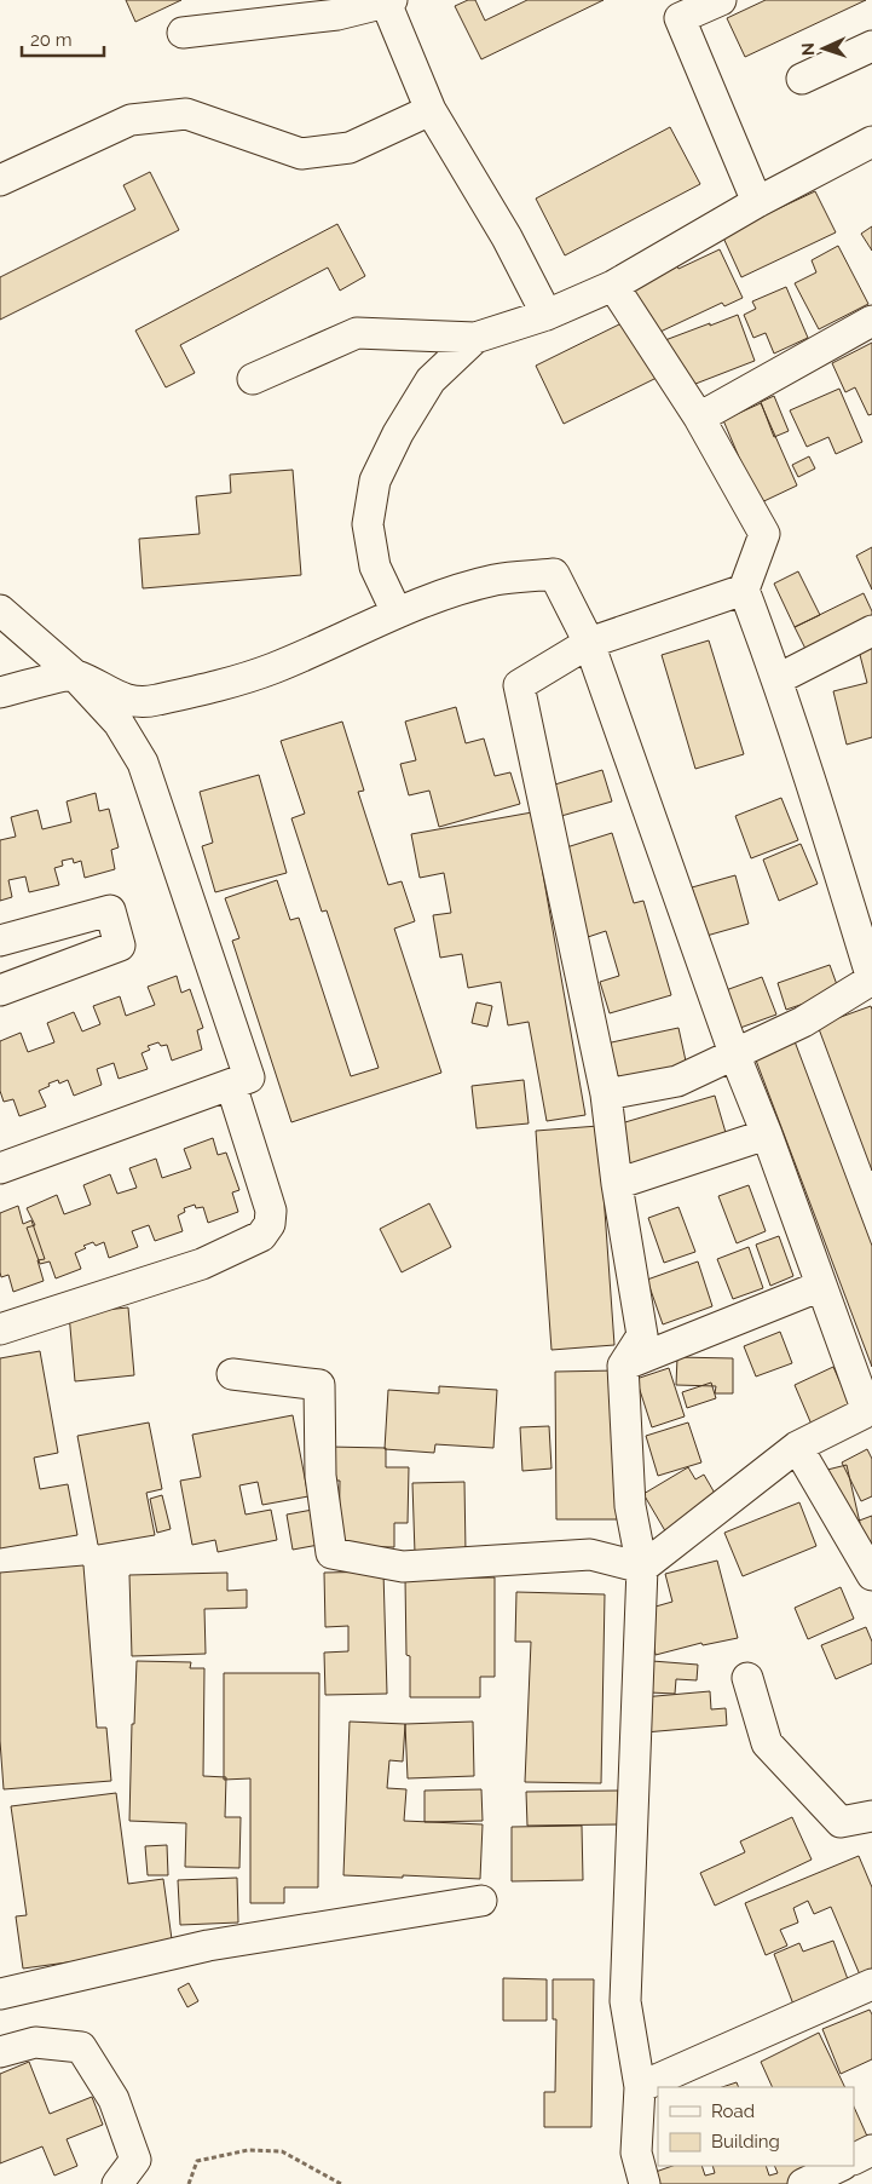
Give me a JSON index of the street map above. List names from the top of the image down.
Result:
{
  "legend": ["Road", "Building"],
  "scale_bar": "20 m",
  "north": "left"
}
